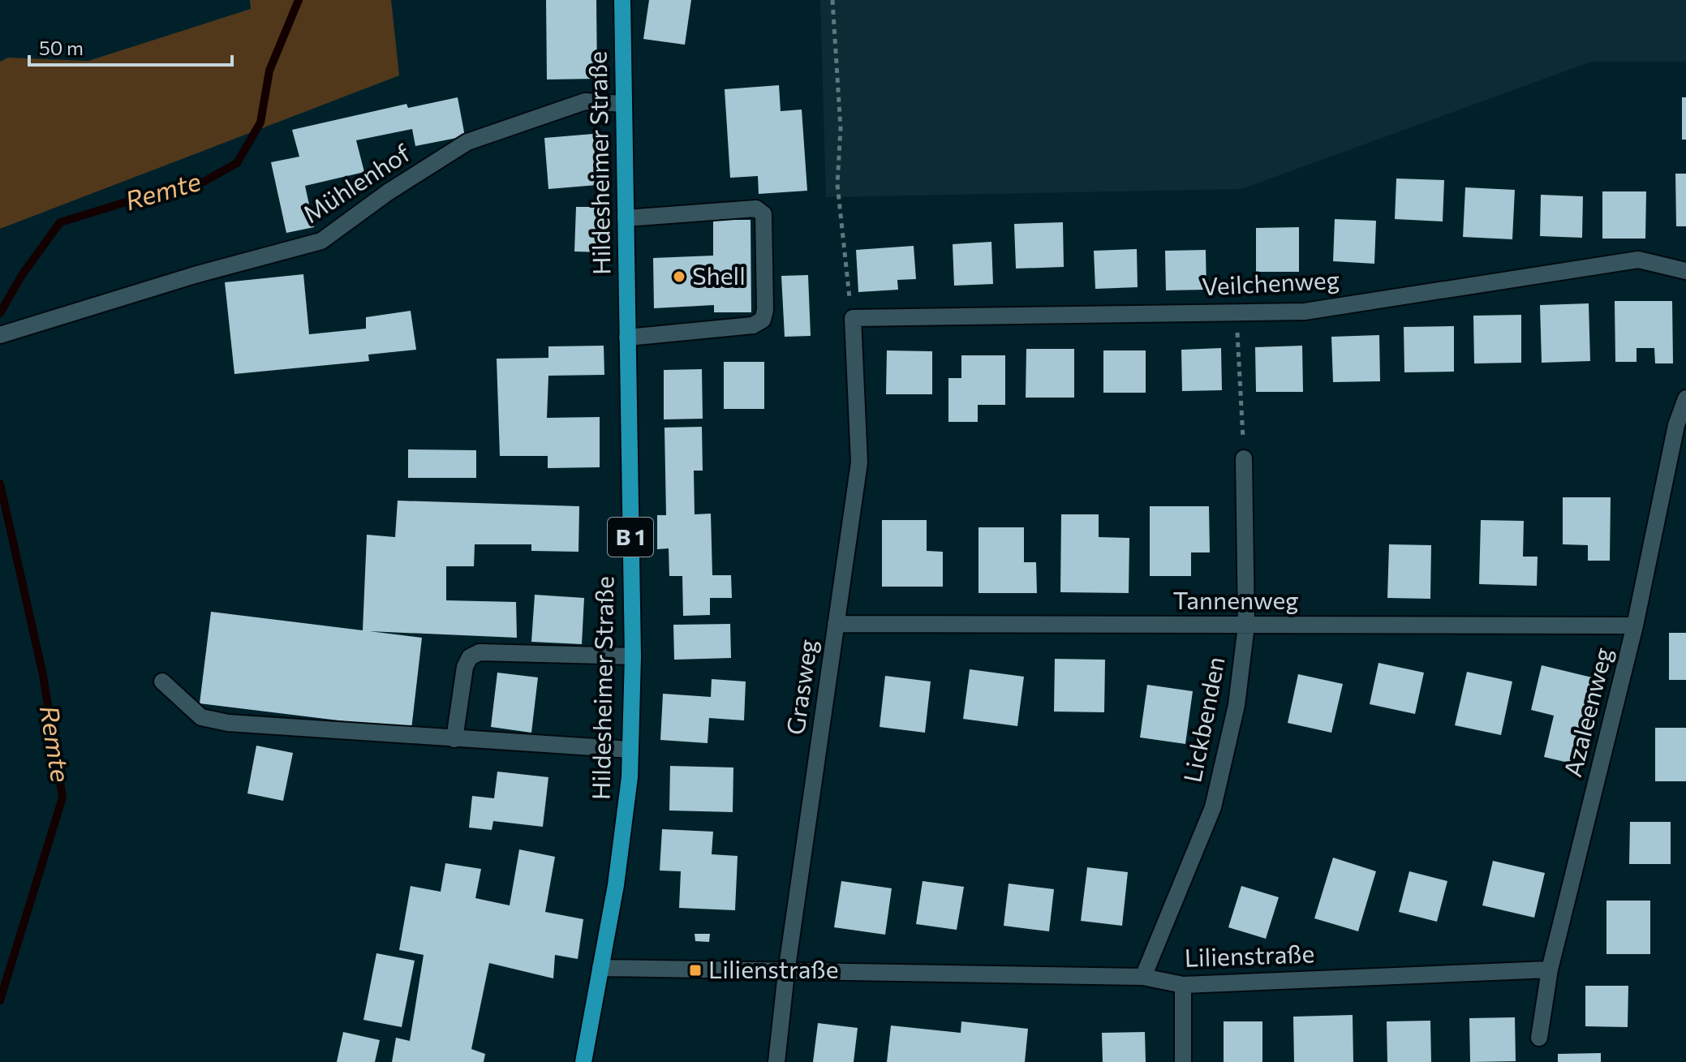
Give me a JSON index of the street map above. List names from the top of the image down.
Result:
{
  "streets": {
    "main road": ["Hildesheimer Straße", "B 1"],
    "street": [
      "Mühlenhof",
      "Veilchenweg",
      "Tannenweg",
      "Grasweg",
      "Azaleenweg",
      "Lickbenden",
      "Lilienstraße"
    ]
  },
  "crossings": [
    ["Hildesheimer Straße", "Mühlenhof"],
    ["Hildesheimer Straße", "Lilienstraße"],
    ["Veilchenweg", "Grasweg"],
    ["Tannenweg", "Grasweg"],
    ["Tannenweg", "Azaleenweg"],
    ["Tannenweg", "Lickbenden"],
    ["Grasweg", "Lilienstraße"],
    ["Azaleenweg", "Lilienstraße"],
    ["Lickbenden", "Lilienstraße"]
  ],
  "water": ["Remte"],
  "places": {
    "other": ["Shell"],
    "transit": ["Lilienstraße"]
  },
  "scale_bar": "50 m"
}
